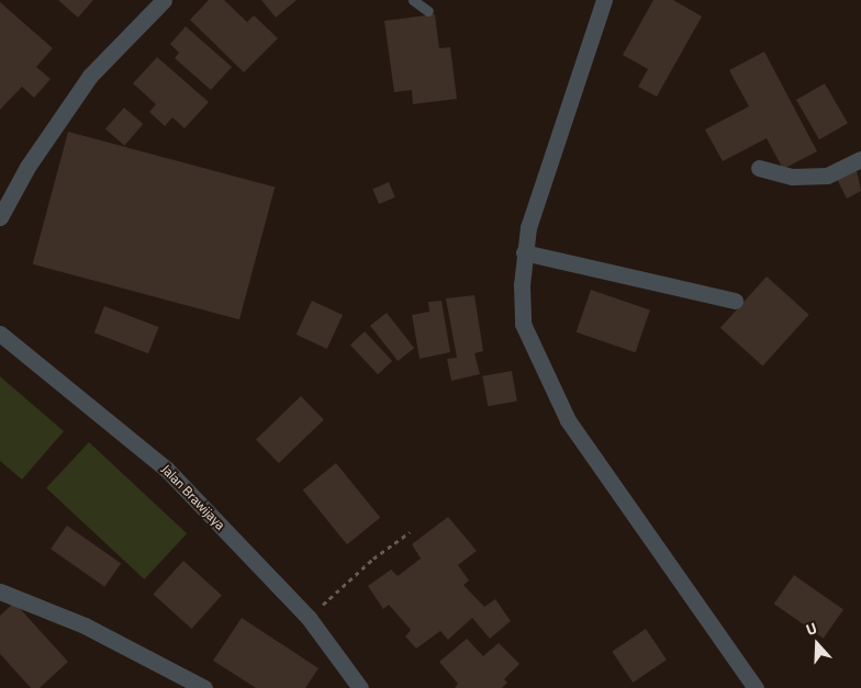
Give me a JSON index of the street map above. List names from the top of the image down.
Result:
{
  "streets": {
    "street": ["Jalan Brawijaya"]
  },
  "north": "top"
}
